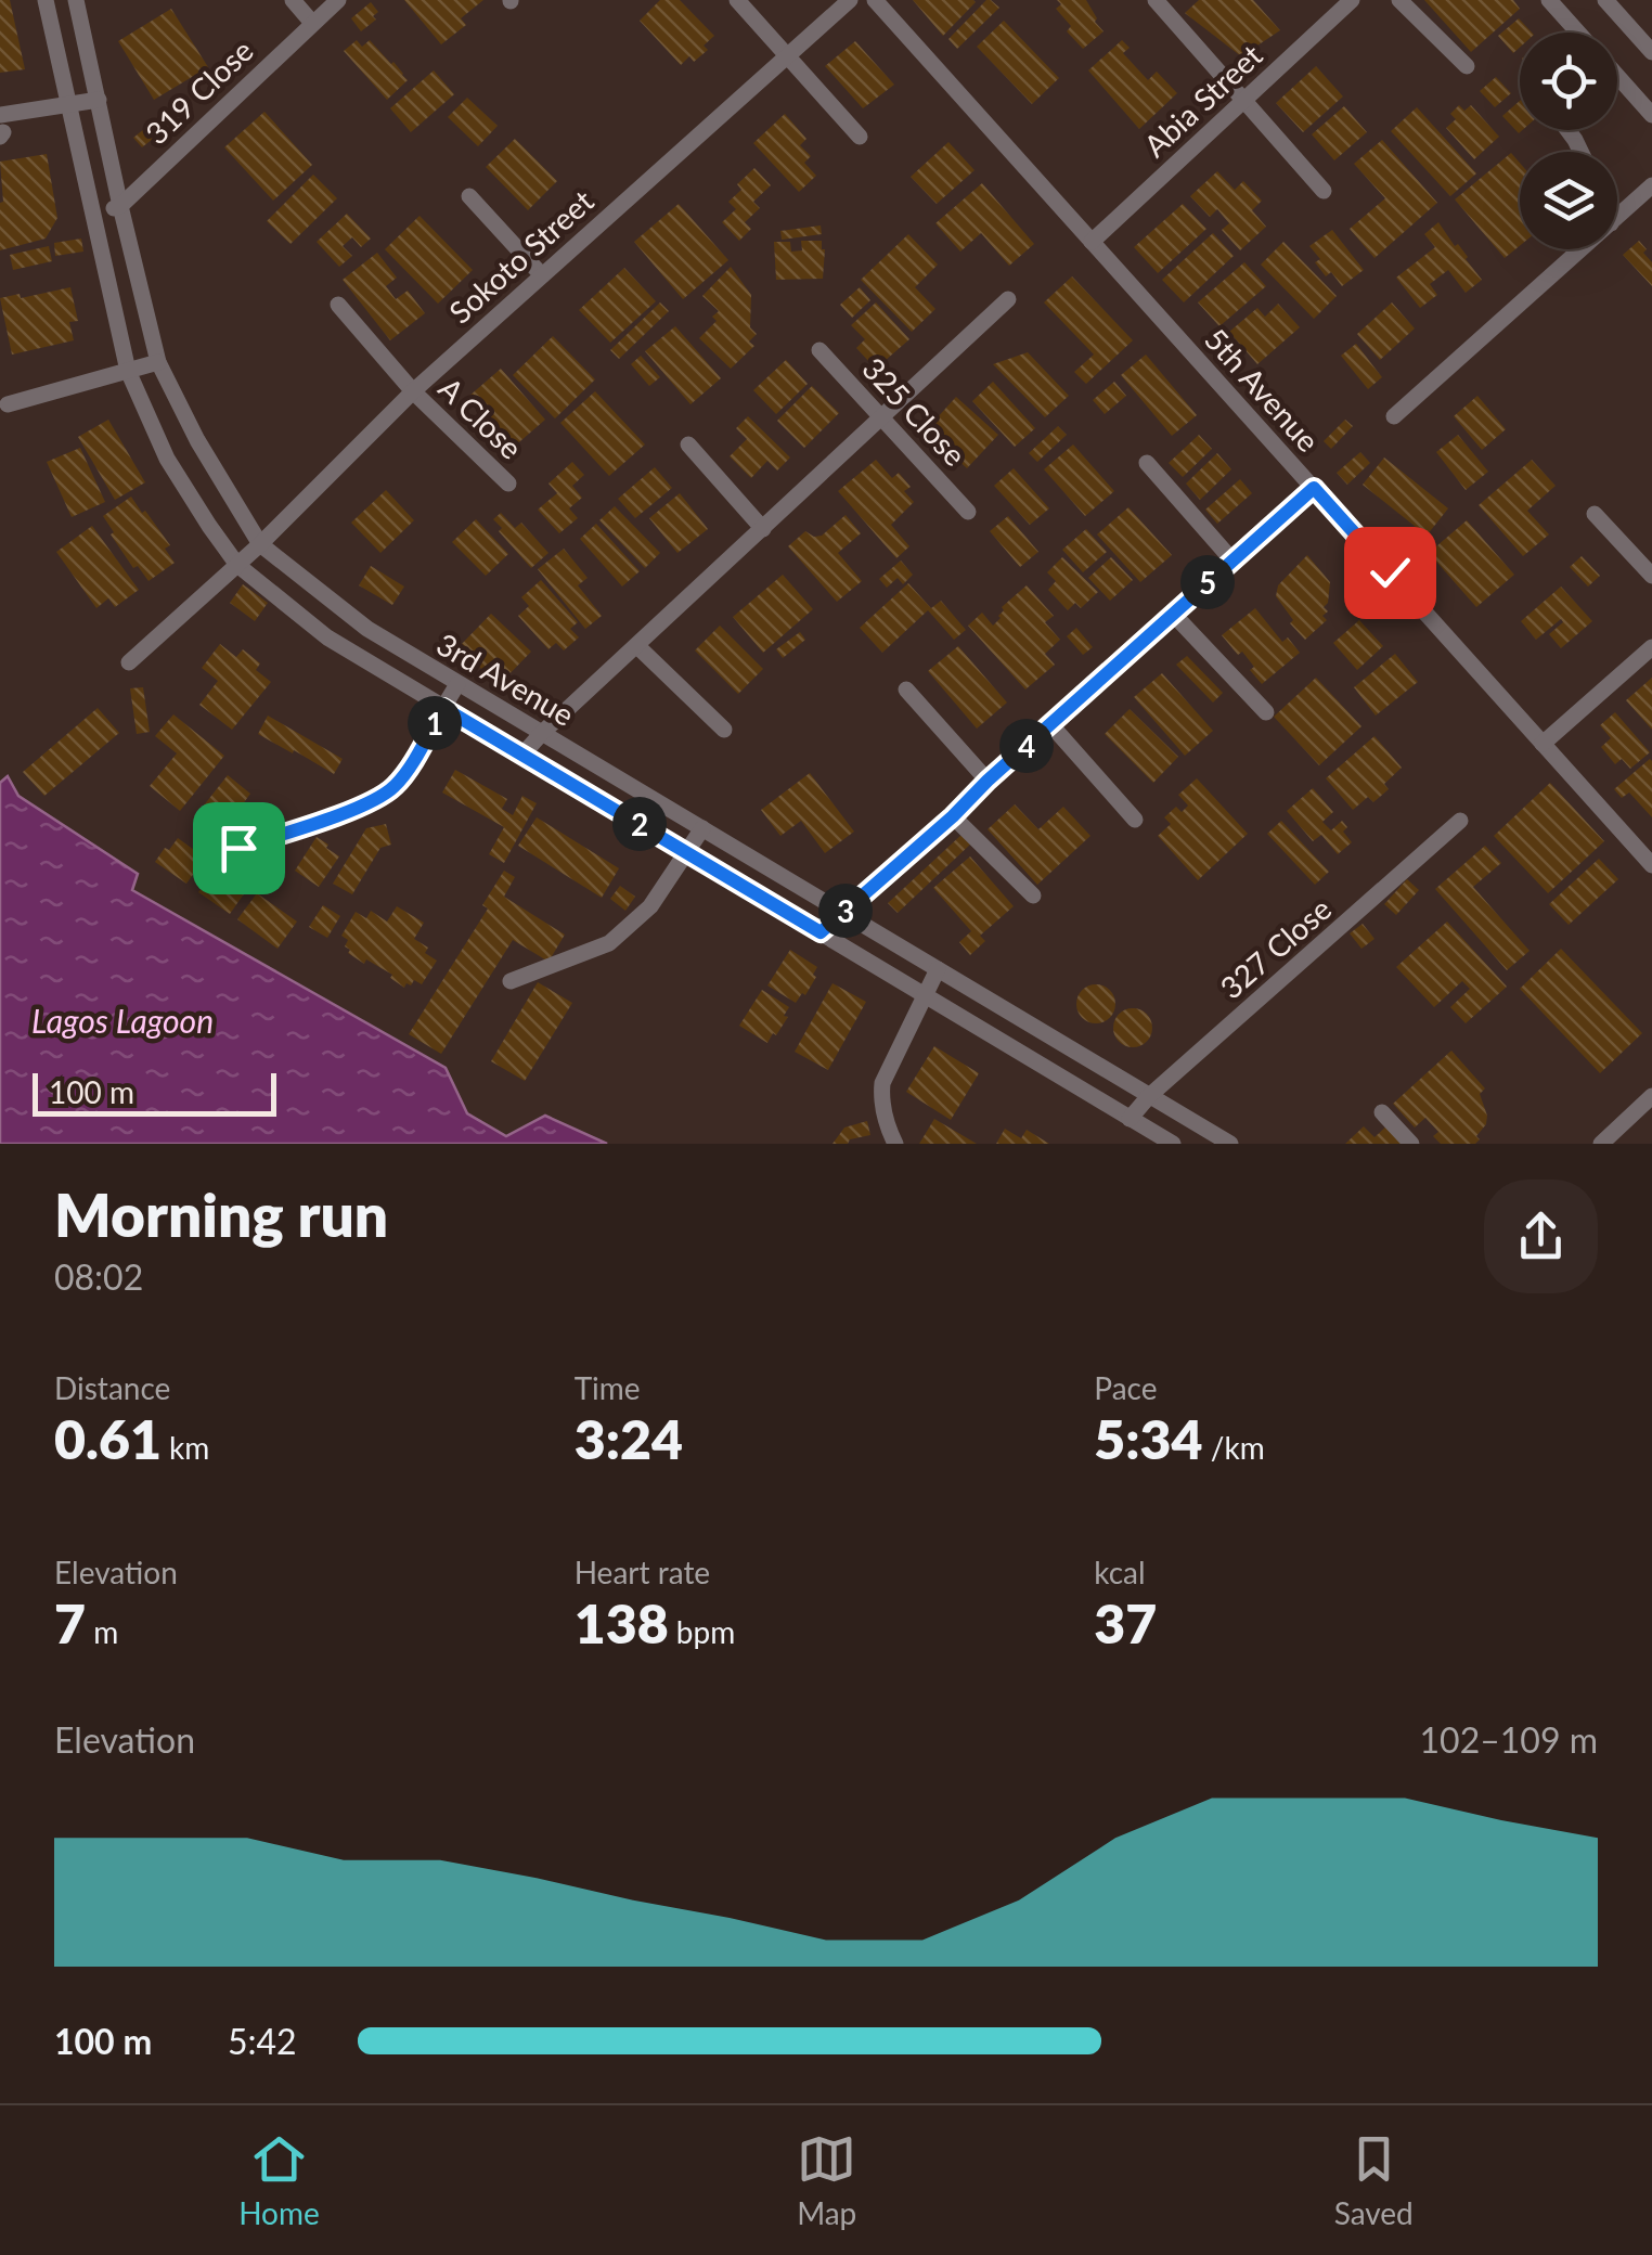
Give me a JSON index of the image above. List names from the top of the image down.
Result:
{
  "streets": {
    "street": [
      "319 Close",
      "Abia Street",
      "Sokoto Street",
      "5th Avenue",
      "325 Close",
      "A Close",
      "3rd Avenue",
      "327 Close"
    ]
  },
  "crossings": [
    ["319 Close", "3rd Avenue"],
    ["Abia Street", "5th Avenue"],
    ["Sokoto Street", "A Close"],
    ["Sokoto Street", "3rd Avenue"],
    ["3rd Avenue", "327 Close"]
  ],
  "water": ["Lagos Lagoon"],
  "scale_bar": "100 m",
  "page": {
    "pins": [
      "5",
      "1",
      "4",
      "2",
      "3"
    ],
    "scale": "100 m",
    "heading": ["Morning run", "08:02"],
    "stats": [
      ["Distance", "0.61 km"],
      ["Time", "3:24"],
      ["Pace", "5:34 /km"],
      ["Elevation", "7 m"],
      ["Heart rate", "138 bpm"],
      ["kcal", "37"]
    ],
    "chart": ["Elevation", "102–109 m"],
    "list": [
      {
        "name": "100 m",
        "note": "5:42"
      }
    ],
    "tabs": ["Home", "Map", "Saved"]
  }
}
